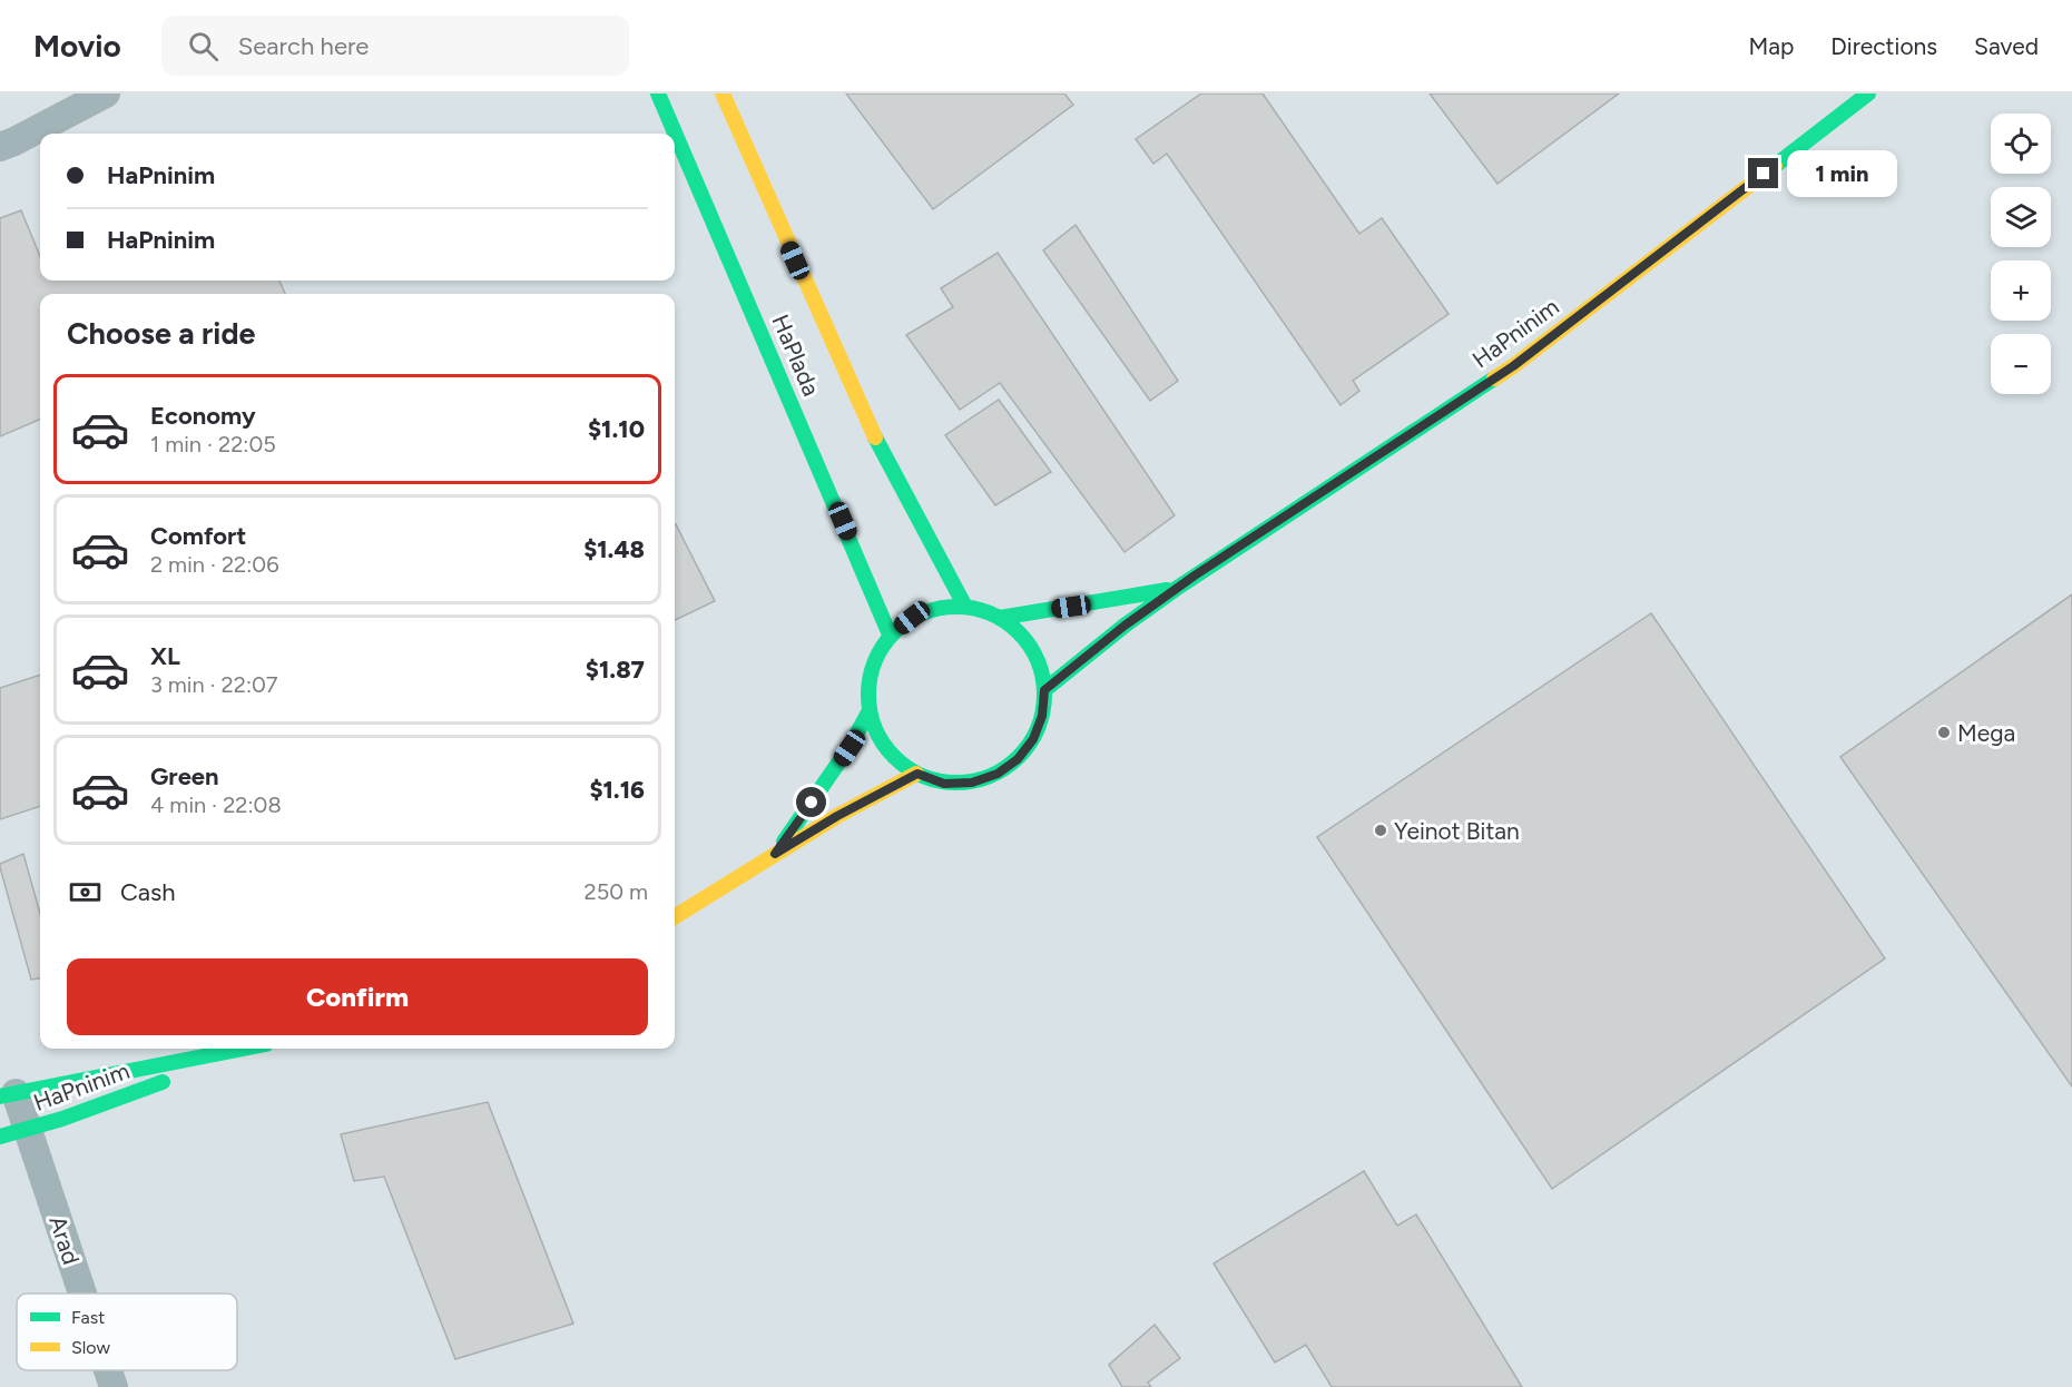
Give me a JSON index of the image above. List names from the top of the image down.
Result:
{
  "streets": {
    "street": ["HaPninim", "HaPlada", "Arad"]
  },
  "crossings": [
    ["HaPninim", "HaPlada"],
    ["HaPninim", "Arad"]
  ],
  "places": ["Mega", "Yeinot Bitan"],
  "legend": ["Fast", "Slow"],
  "page": {
    "header": "Movio",
    "search": "Search here",
    "nav": ["Map", "Directions", "Saved"],
    "map_buttons": ["+", "−"],
    "banner": ["HaPninim", "HaPninim"],
    "bubble": "1 min",
    "heading": "Choose a ride",
    "list": [
      {
        "name": "Economy",
        "note": "1 min · 22:05",
        "value": "$1.10"
      },
      {
        "name": "Comfort",
        "note": "2 min · 22:06",
        "value": "$1.48"
      },
      {
        "name": "XL",
        "note": "3 min · 22:07",
        "value": "$1.87"
      },
      {
        "name": "Green",
        "note": "4 min · 22:08",
        "value": "$1.16"
      }
    ],
    "pay": ["Cash", "250 m"],
    "buttons": "Confirm"
  }
}
